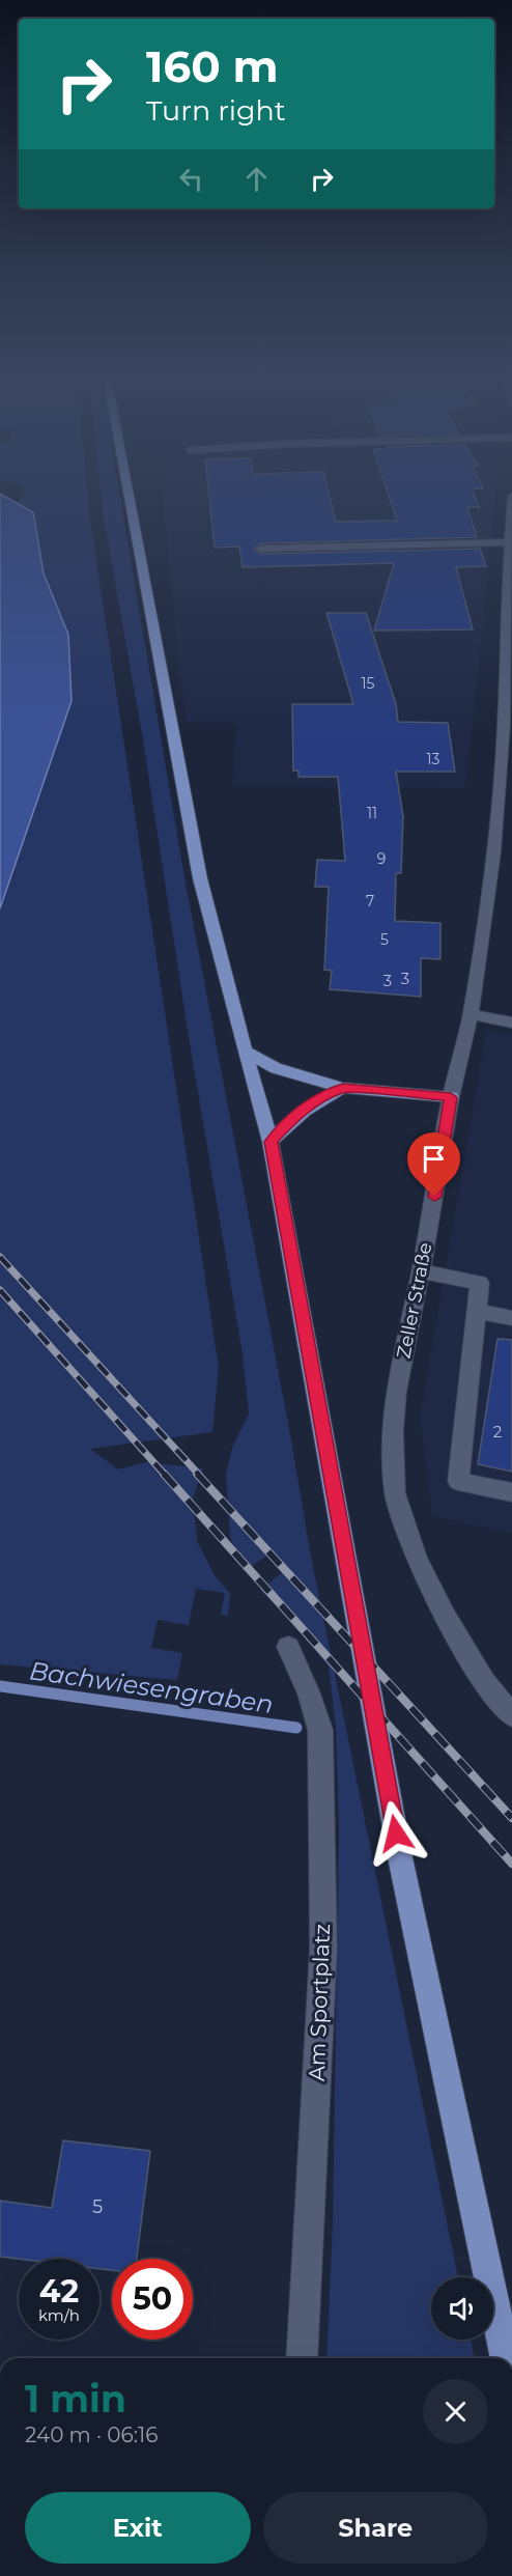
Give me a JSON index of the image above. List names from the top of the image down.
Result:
{
  "streets": {
    "street": ["Zeller Straße", "Am Sportplatz"]
  },
  "water": ["Bachwiesengraben"],
  "house_numbers": [
    "15",
    "13",
    "11",
    "9",
    "7",
    "5",
    "3",
    "3",
    "2",
    "5"
  ],
  "page": {
    "turn": ["160 m", "Turn right"],
    "speed": "42 km/h",
    "limit": "50",
    "heading": ["1 min", "240 m · 06:16"],
    "buttons": ["Exit", "Share"]
  }
}
